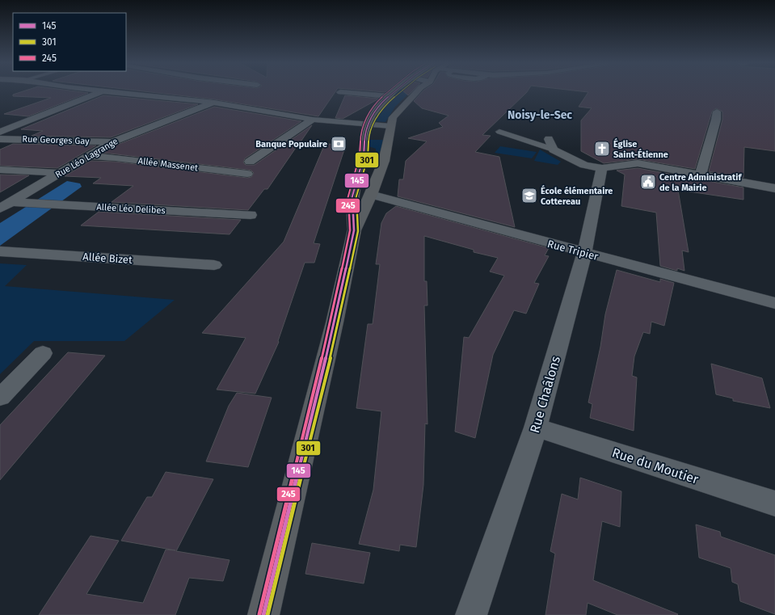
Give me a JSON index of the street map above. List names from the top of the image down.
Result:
{
  "streets": {
    "street": [
      "Rue Georges Gay",
      "Rue Léo Lagrange",
      "Allée Massenet",
      "Allée Léo Delibes",
      "Rue Tripier",
      "Allée Bizet",
      "Rue Chaâlons",
      "Rue du Moutier"
    ]
  },
  "crossings": [
    ["Rue Georges Gay", "Rue Léo Lagrange"],
    ["Rue Léo Lagrange", "Allée Massenet"],
    ["Rue Léo Lagrange", "Allée Léo Delibes"],
    ["Rue Tripier", "Rue Chaâlons"],
    ["Rue Chaâlons", "Rue du Moutier"]
  ],
  "districts": ["Noisy-le-Sec"],
  "places": {
    "bank": ["Banque Populaire"],
    "church": ["Église Saint-Étienne"],
    "public building": ["Centre Administratif de la Mairie"],
    "school or university": ["École élémentaire Cottereau"]
  },
  "lines": ["transit line 145", "transit line 301", "transit line 245"],
  "legend": ["145", "301", "245"]
}
